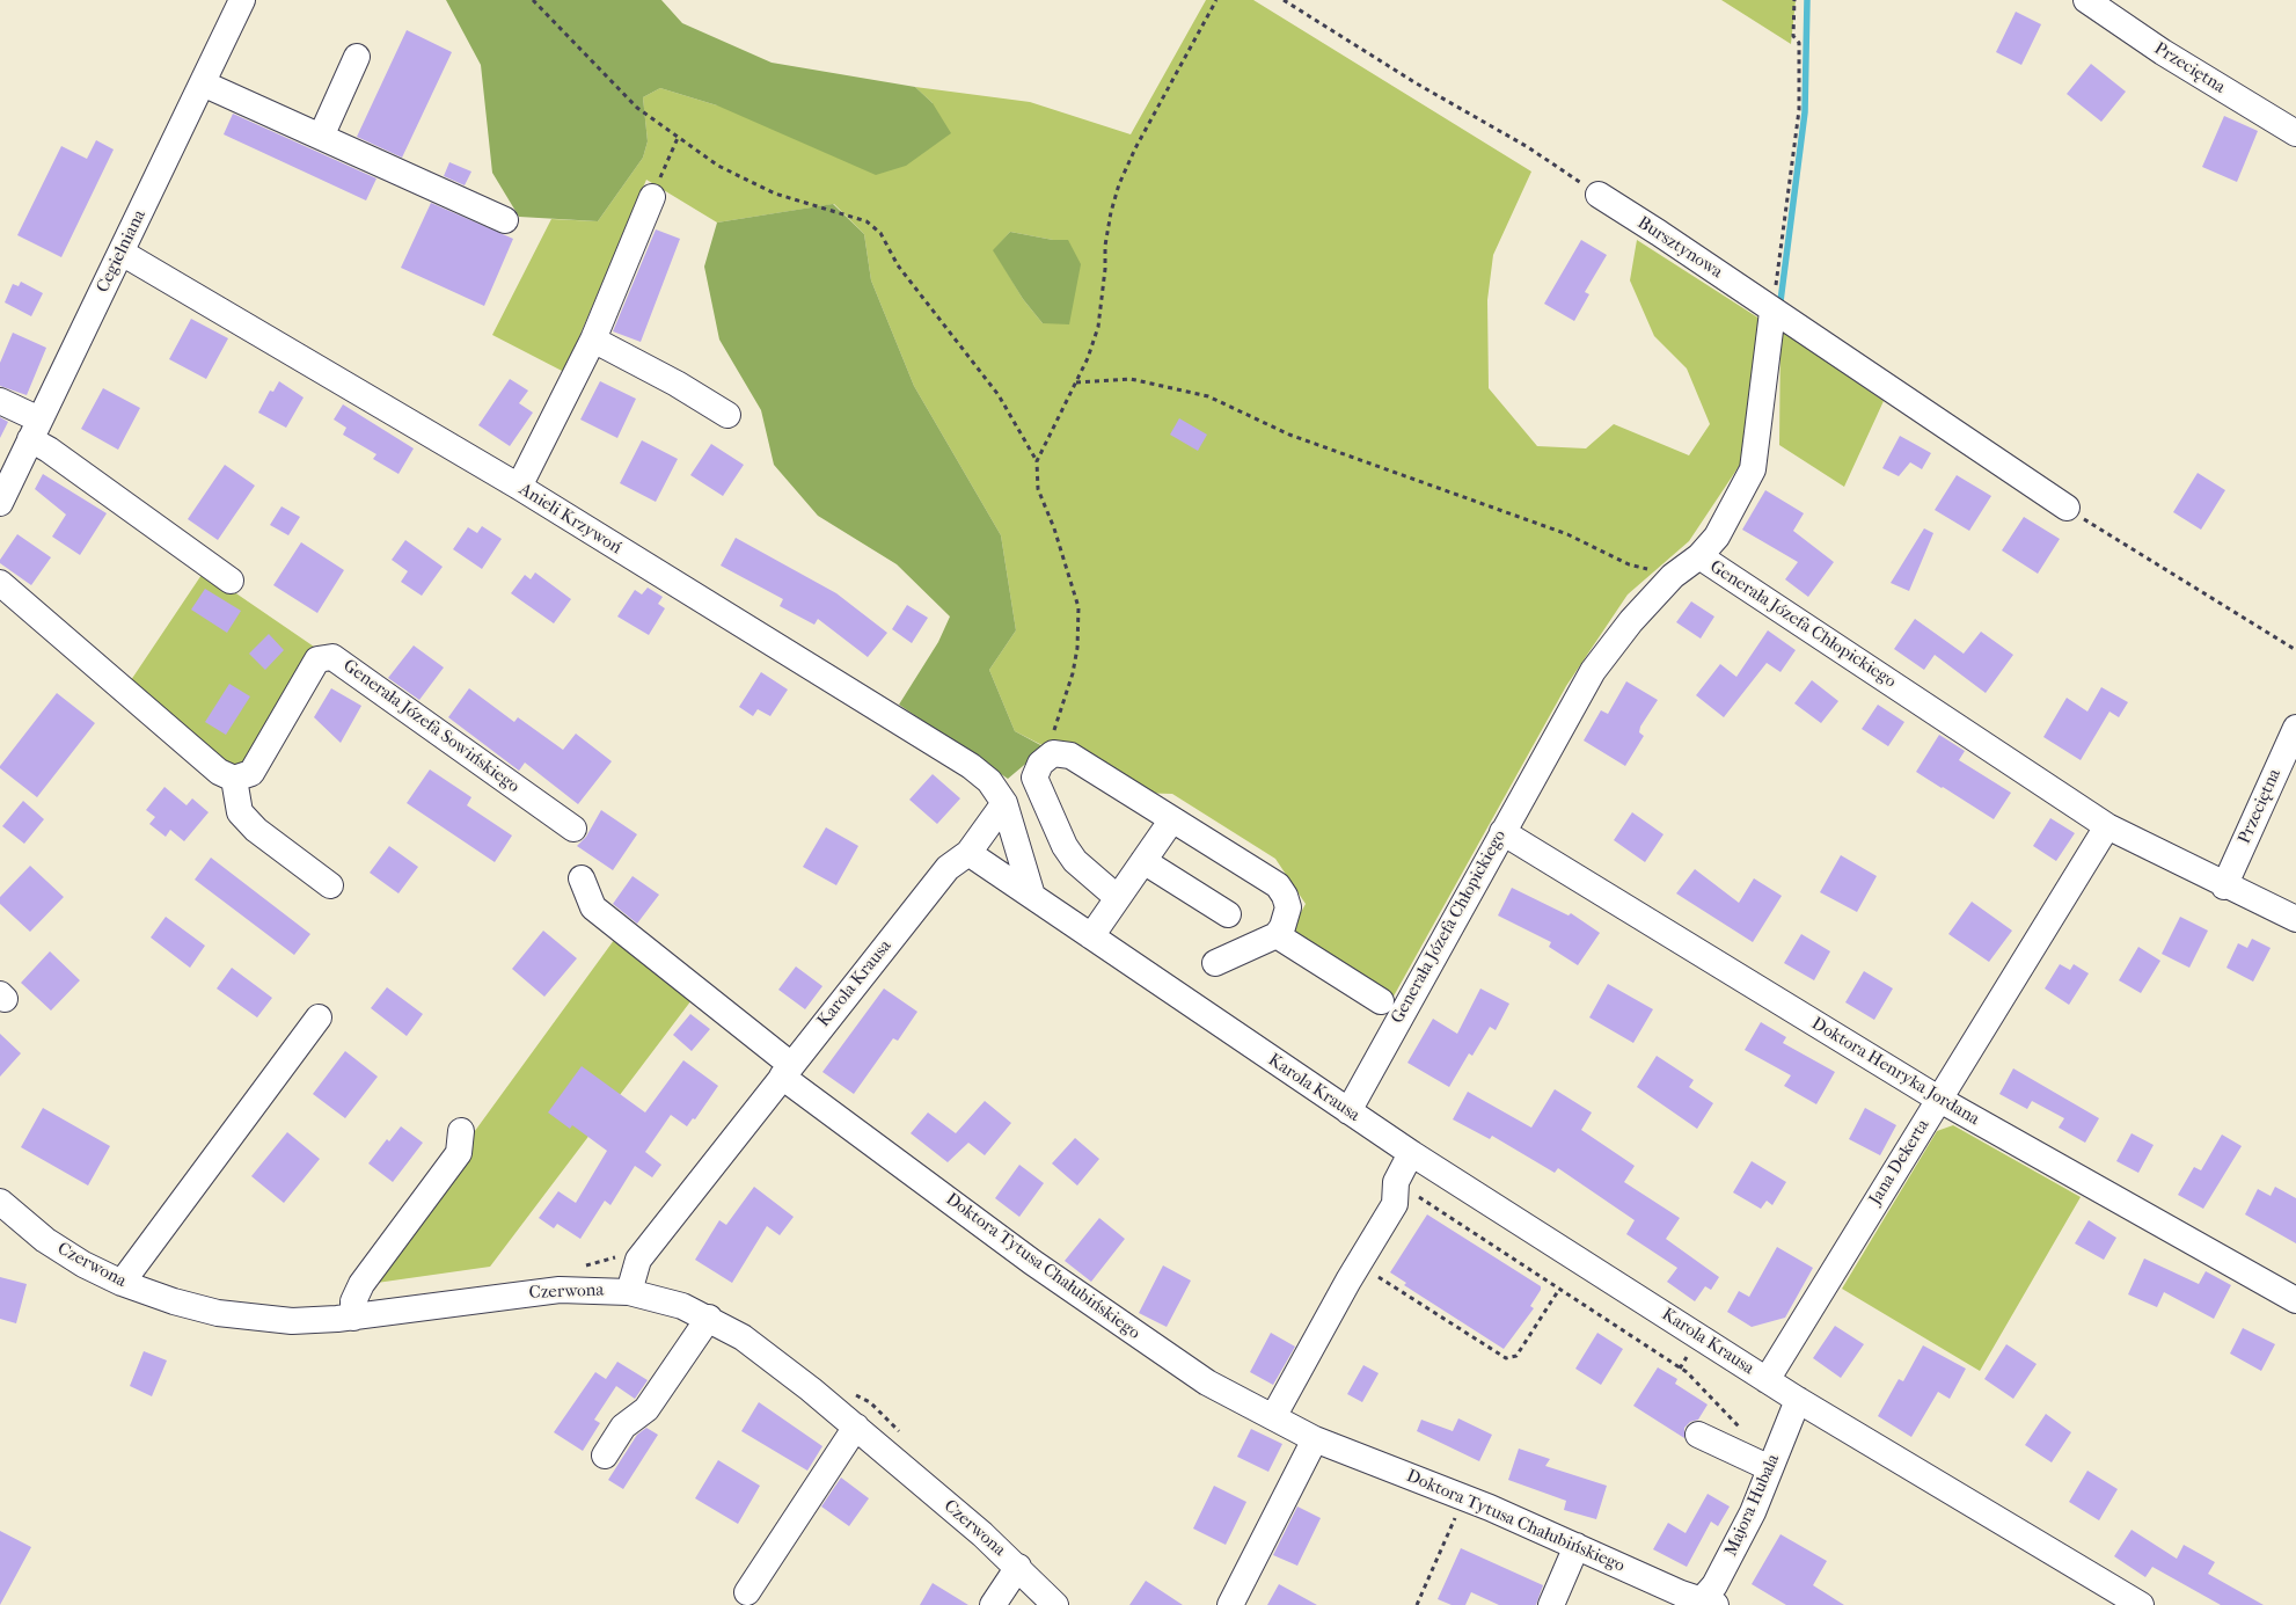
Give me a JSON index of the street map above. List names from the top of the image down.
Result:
{
  "streets": {
    "street": [
      "Przeciętna",
      "Bursztynowa",
      "Cegielniana",
      "Anieli Krzywoń",
      "Generała Józefa Chłopickiego",
      "Generała Józefa Sowińskiego",
      "Karola Krausa",
      "Doktora Henryka Jordana",
      "Jana Dekerta",
      "Czerwona",
      "Doktora Tytusa Chałubińskiego",
      "Majora Hubala"
    ]
  },
  "crossings": [
    ["Przeciętna", "Generała Józefa Chłopickiego"],
    ["Cegielniana", "Anieli Krzywoń"],
    ["Anieli Krzywoń", "Karola Krausa"],
    ["Generała Józefa Chłopickiego", "Karola Krausa"],
    ["Generała Józefa Chłopickiego", "Doktora Henryka Jordana"],
    ["Generała Józefa Chłopickiego", "Jana Dekerta"],
    ["Karola Krausa", "Jana Dekerta"],
    ["Karola Krausa", "Czerwona"],
    ["Karola Krausa", "Doktora Tytusa Chałubińskiego"],
    ["Karola Krausa", "Majora Hubala"],
    ["Doktora Henryka Jordana", "Jana Dekerta"],
    ["Doktora Tytusa Chałubińskiego", "Majora Hubala"]
  ]
}
